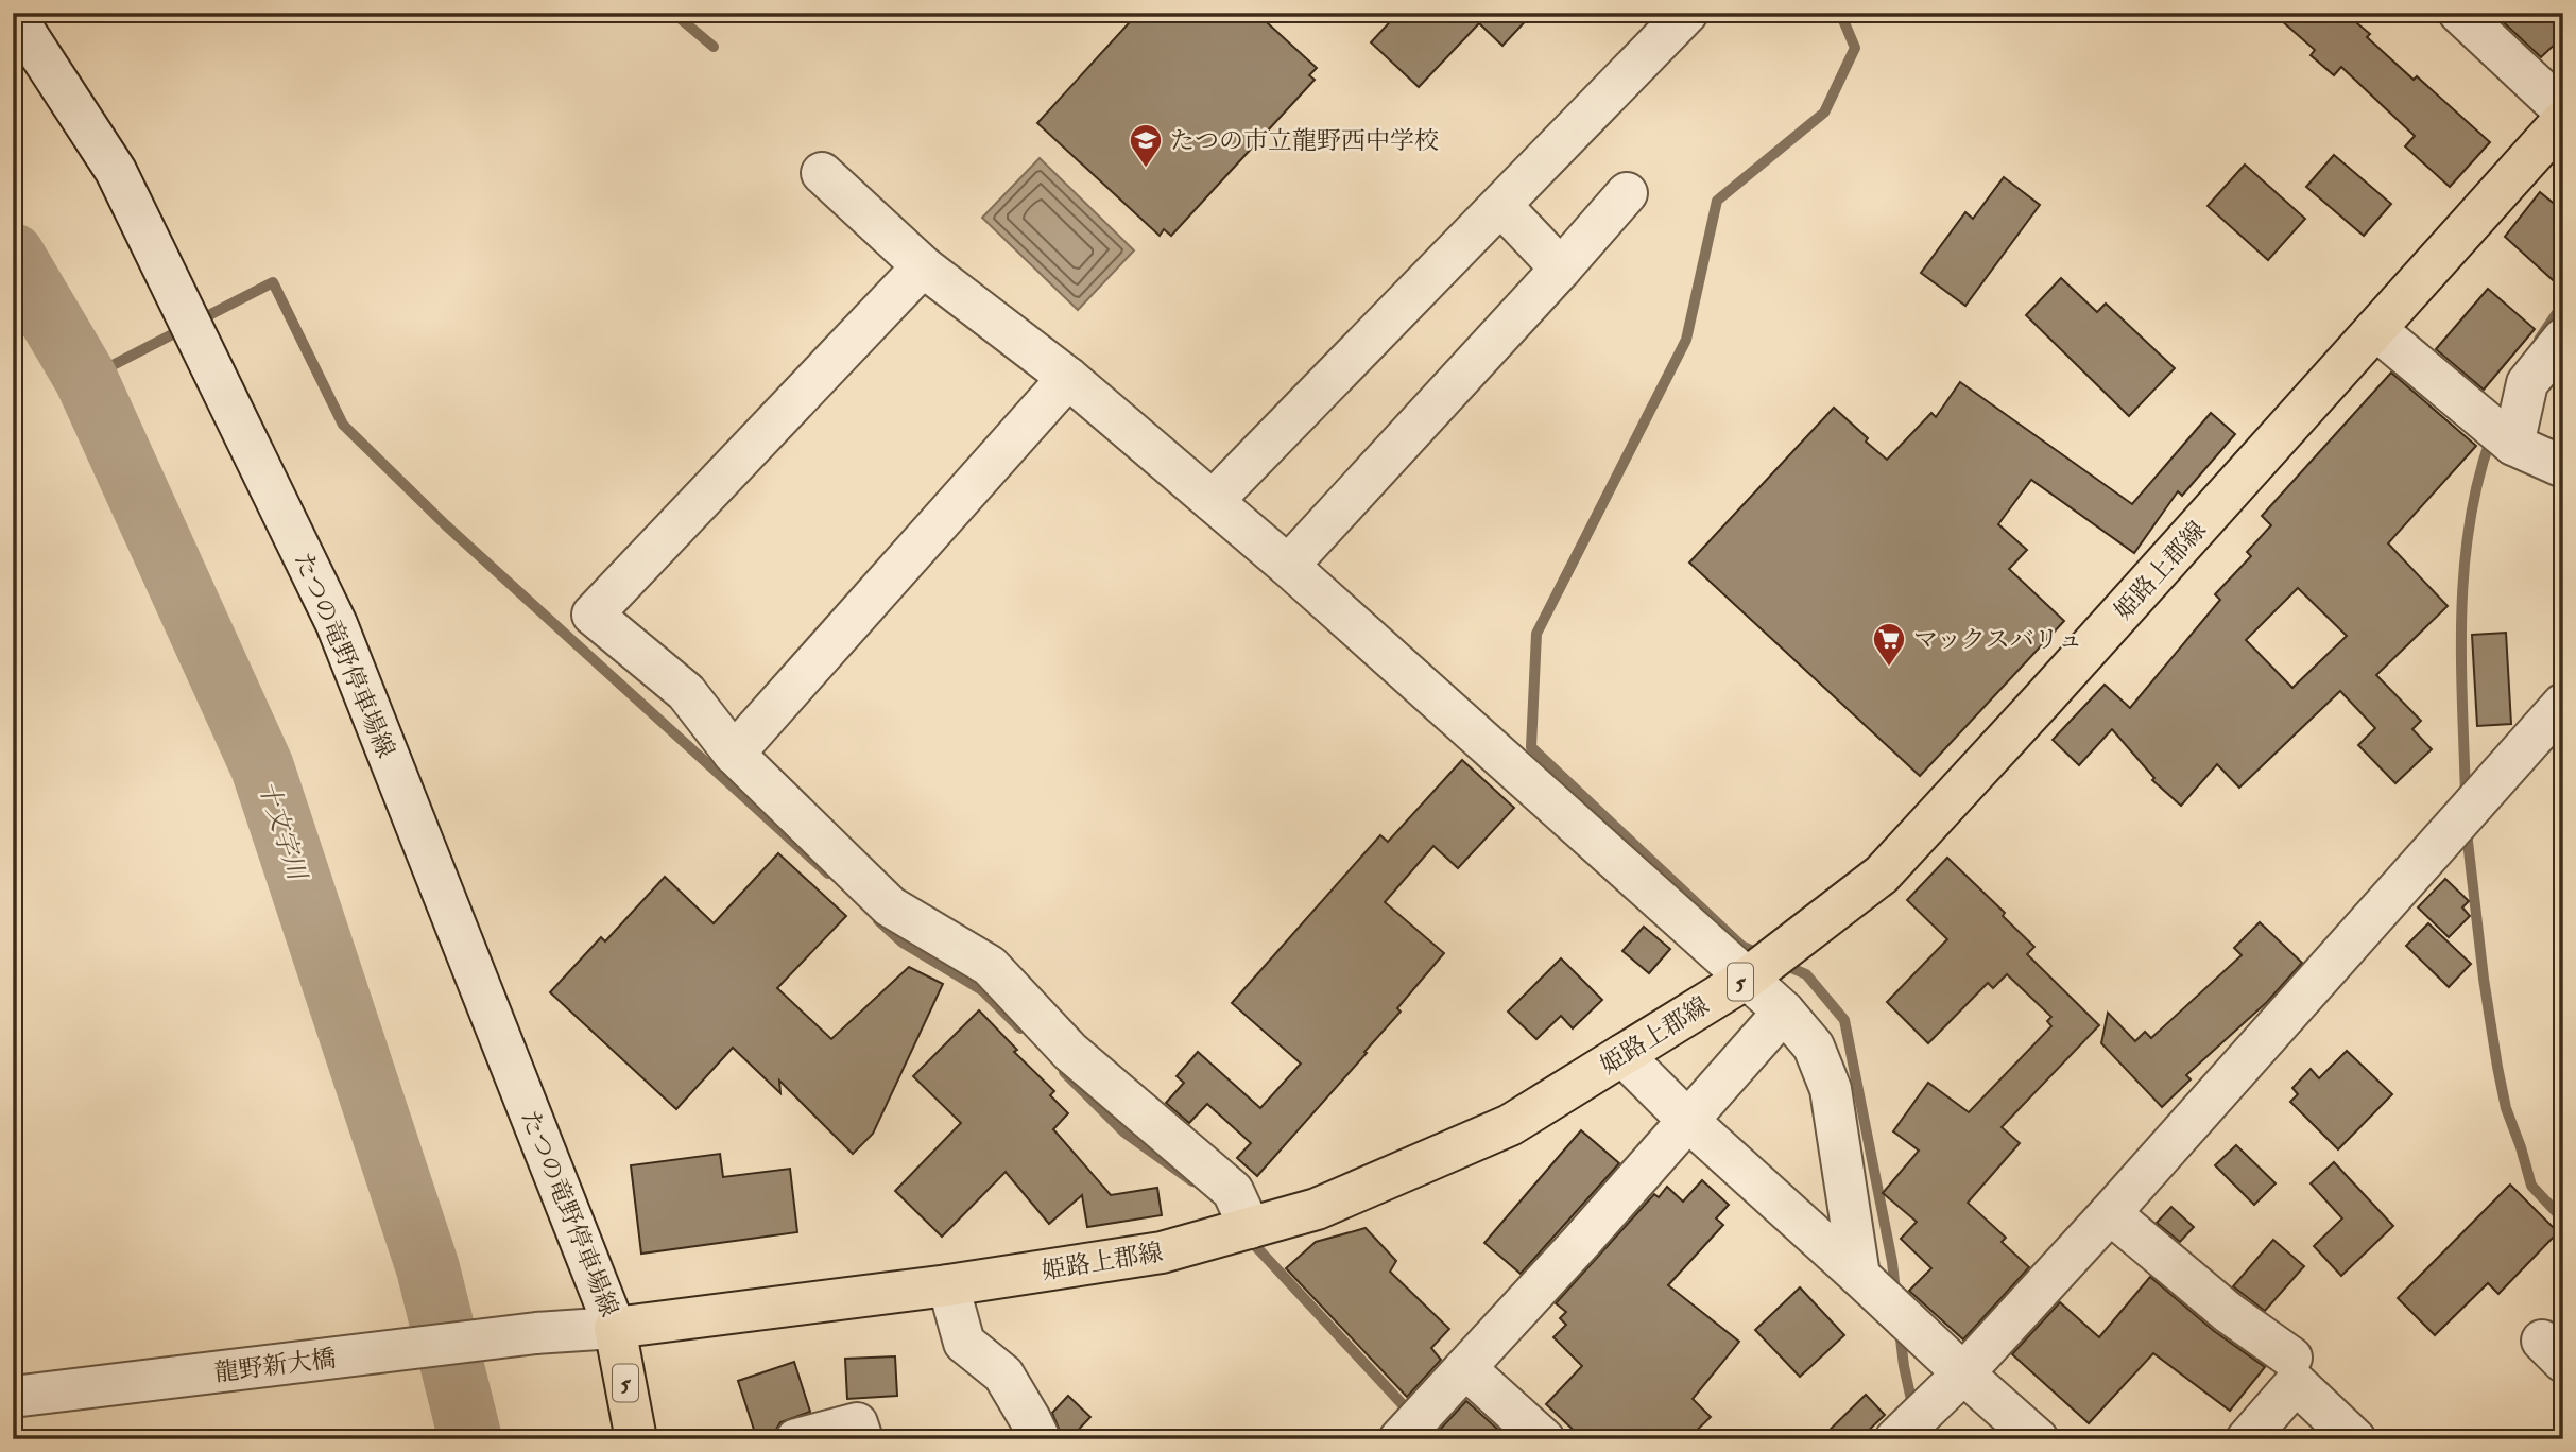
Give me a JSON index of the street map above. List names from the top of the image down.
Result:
{
  "streets": {
    "main road": ["姫路上郡線", "5"],
    "street": ["たつの竜野停車場線", "龍野新大橋"]
  },
  "crossings": [
    ["姫路上郡線", "たつの竜野停車場線"],
    ["姫路上郡線", "5"],
    ["姫路上郡線", "龍野新大橋"],
    ["たつの竜野停車場線", "5"],
    ["たつの竜野停車場線", "龍野新大橋"],
    ["5", "龍野新大橋"]
  ],
  "water": ["十文字川"],
  "places": {
    "school or university": ["たつの市立龍野西中学校"],
    "supermarket": ["マックスバリュ"]
  }
}
